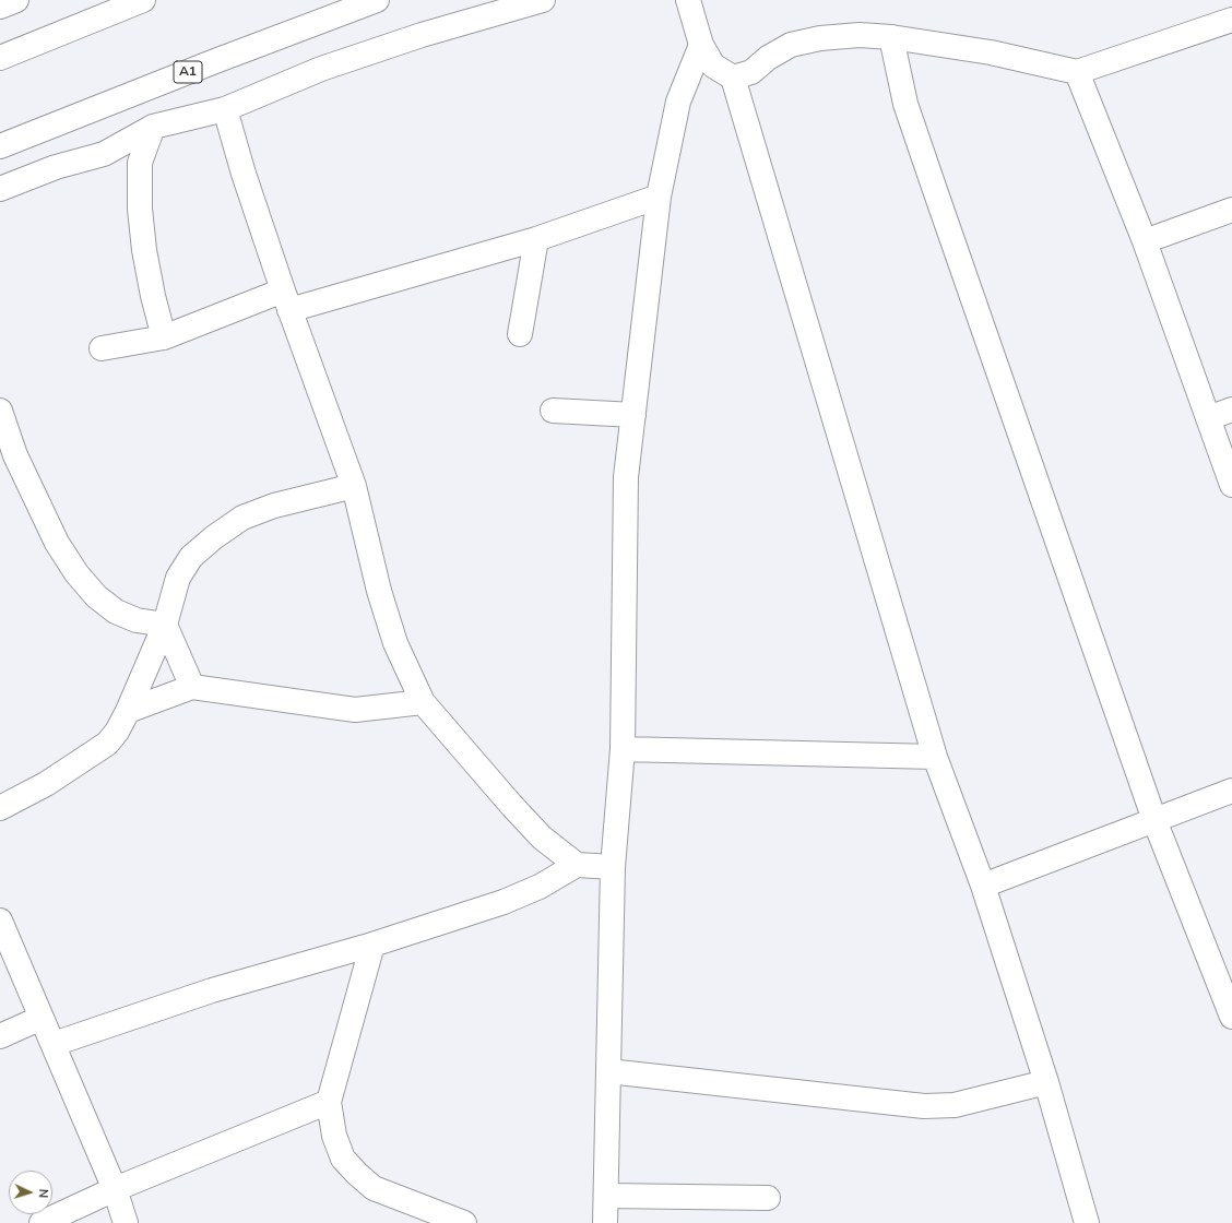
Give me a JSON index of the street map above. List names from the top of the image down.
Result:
{
  "streets": {
    "street": ["A1"]
  },
  "north": "right"
}
